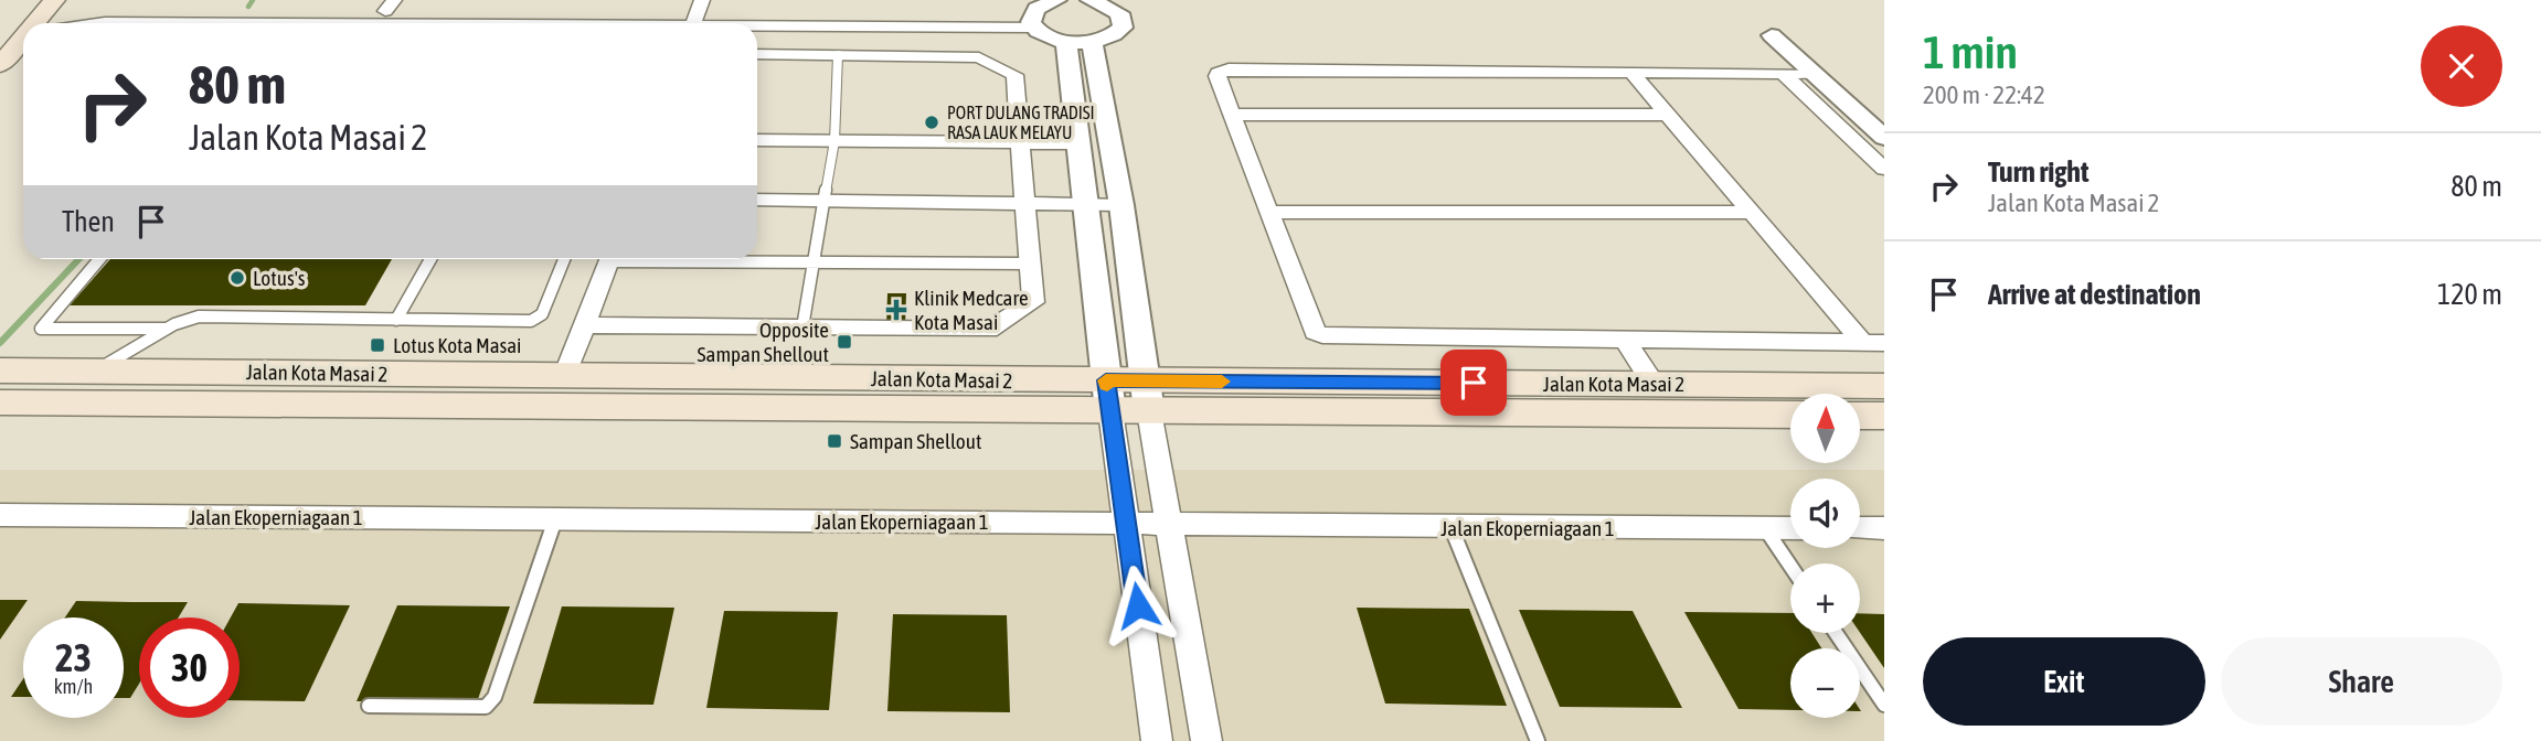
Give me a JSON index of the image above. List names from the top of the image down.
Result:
{
  "streets": {
    "main road": ["Jalan Kota Masai 2"],
    "street": ["Jalan Ekoperniagaan 1"]
  },
  "places": {
    "other": ["PORT DULANG TRADISI RASA LAUK MELAYU", "Lotus's"],
    "health": ["Klinik Medcare Kota Masai"],
    "transit": ["Opposite Sampan Shellout", "Lotus Kota Masai", "Sampan Shellout"]
  },
  "north": "top",
  "page": {
    "heading": ["1 min", "200 m · 22:42"],
    "turn": ["80 m", "Jalan Kota Masai 2"],
    "list": [
      {
        "name": "Turn right",
        "note": "Jalan Kota Masai 2",
        "value": "80 m"
      },
      {
        "name": "Arrive at destination",
        "value": "120 m"
      }
    ],
    "then": "Then",
    "map_buttons": ["+", "−"],
    "speed": "23 km/h",
    "limit": "30",
    "buttons": ["Exit", "Share"]
  }
}
